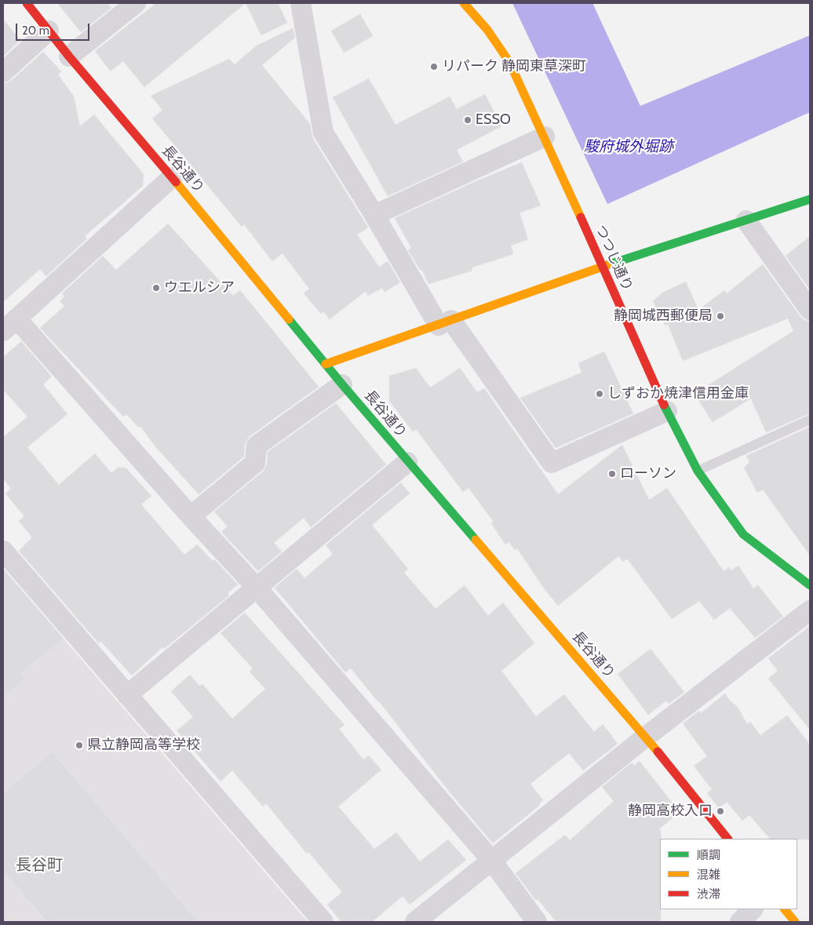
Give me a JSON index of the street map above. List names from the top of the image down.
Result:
{
  "streets": {
    "street": ["長谷通り", "つつじ通り"]
  },
  "districts": ["長谷町"],
  "water": ["駿府城外堀跡"],
  "places": [
    "リパーク 静岡東草深町",
    "ESSO",
    "ウエルシア",
    "静岡城西郵便局",
    "しずおか焼津信用金庫",
    "ローソン",
    "県立静岡高等学校",
    "静岡高校入口"
  ],
  "legend": ["順調", "混雑", "渋滞"],
  "scale_bar": "20 m"
}
